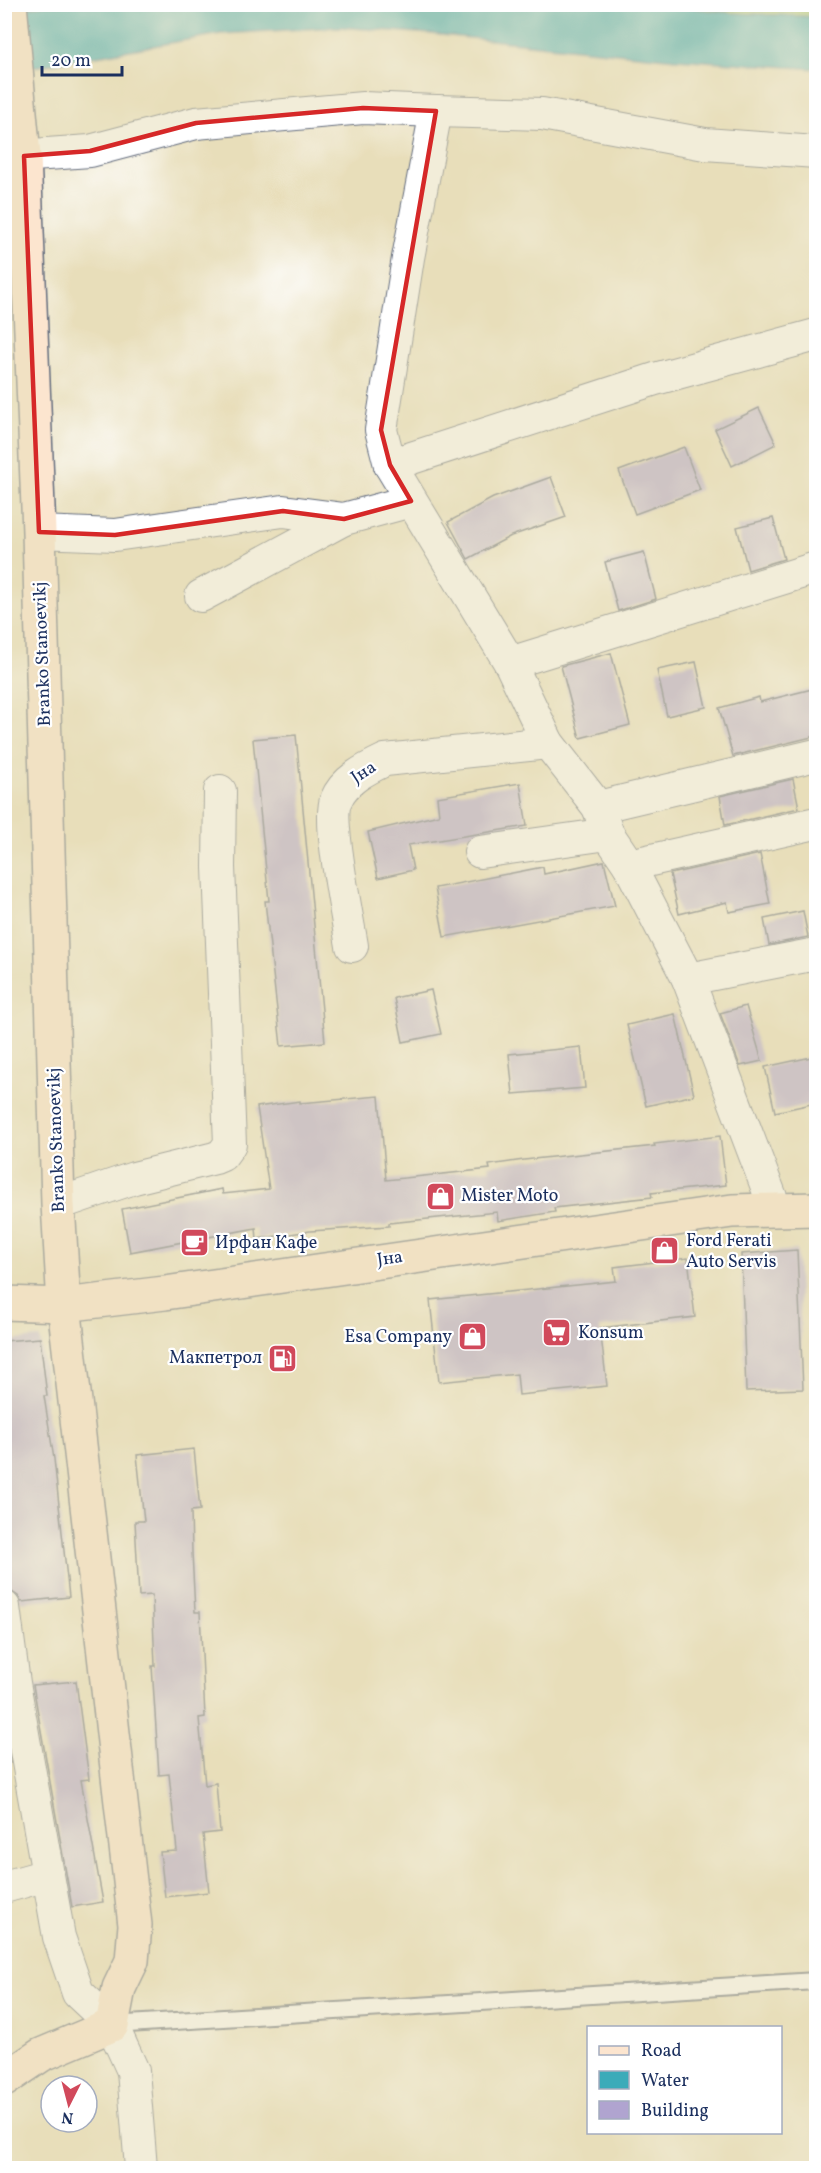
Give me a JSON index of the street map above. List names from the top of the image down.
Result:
{
  "streets": {
    "street": ["Branko Stanoevikj", "Јна"]
  },
  "crossings": [
    ["Branko Stanoevikj", "Јна"]
  ],
  "places": {
    "shop": ["Mister Moto", "Ford Ferati Auto Servis", "Esa Company"],
    "cafe": ["Ирфан Кафе"],
    "supermarket": ["Konsum"],
    "fuel station": ["Макпетрол"]
  },
  "legend": ["Road", "Water", "Building"],
  "scale_bar": "20 m",
  "north": "bottom"
}
